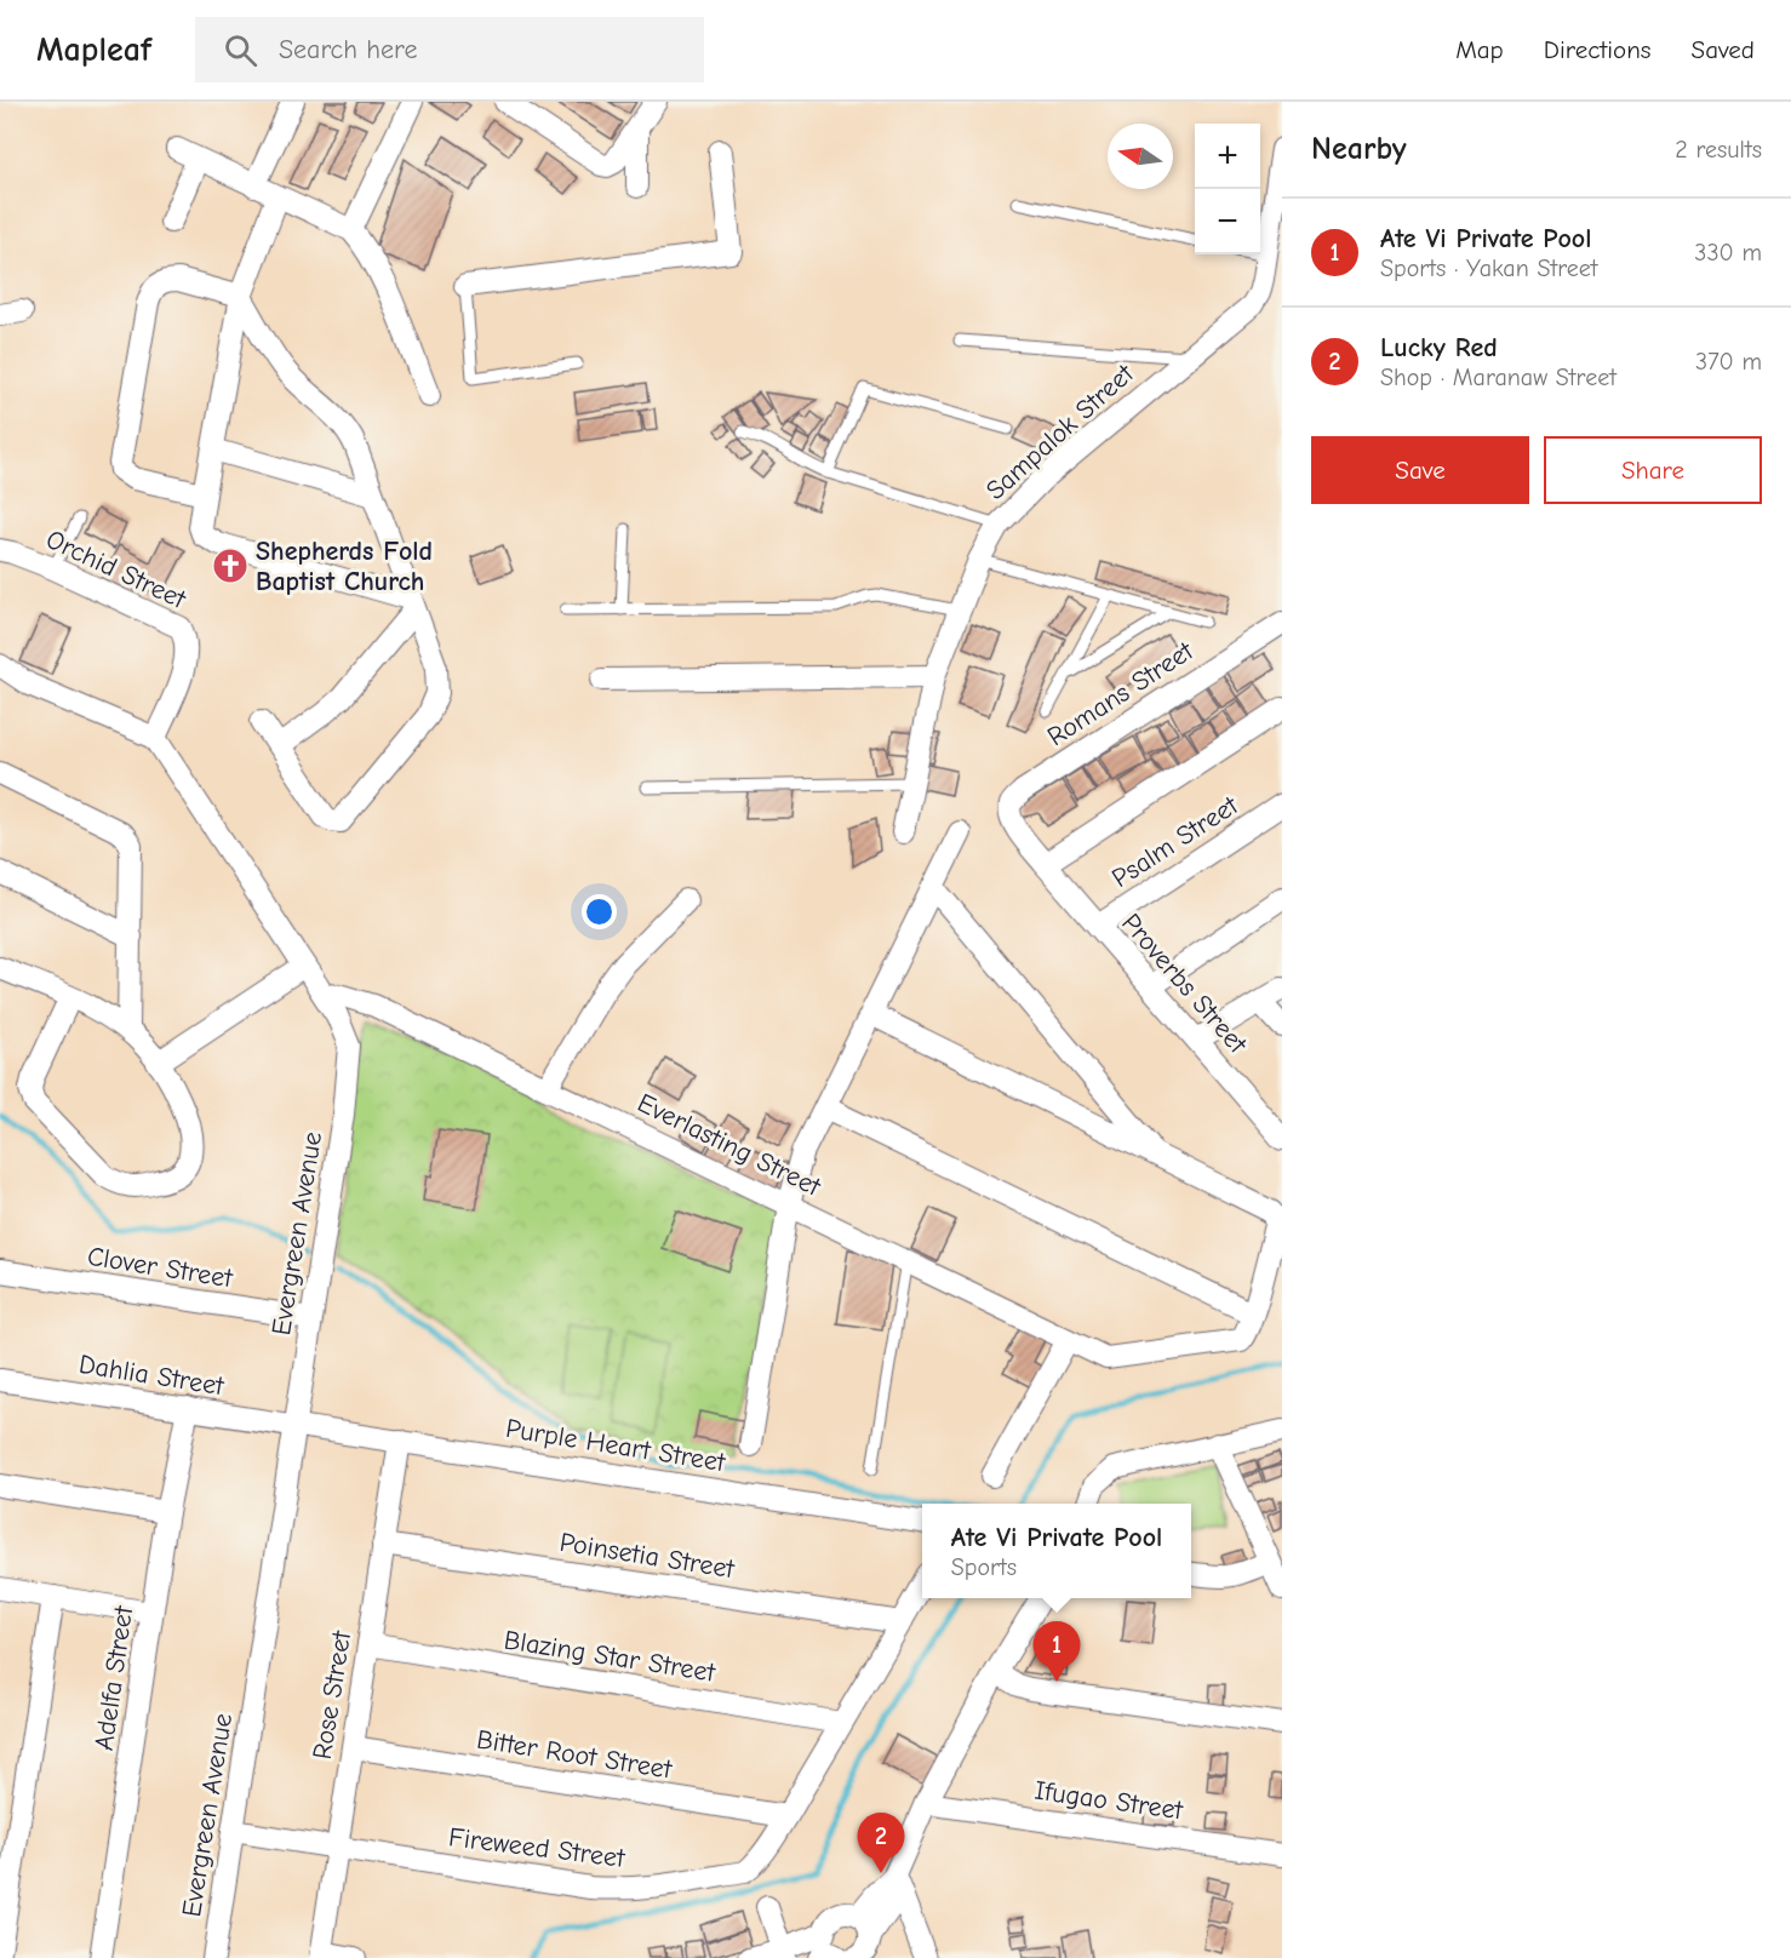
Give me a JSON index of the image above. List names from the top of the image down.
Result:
{
  "streets": {
    "street": [
      "Sampalok Street",
      "Orchid Street",
      "Romans Street",
      "Psalm Street",
      "Proverbs Street",
      "Everlasting Street",
      "Evergreen Avenue",
      "Clover Street",
      "Dahlia Street",
      "Purple Heart Street",
      "Poinsetia Street",
      "Blazing Star Street",
      "Adelfa Street",
      "Rose Street",
      "Bitter Root Street",
      "Ifugao Street",
      "Fireweed Street"
    ]
  },
  "crossings": [
    ["Orchid Street", "Evergreen Avenue"],
    ["Romans Street", "Proverbs Street"],
    ["Psalm Street", "Proverbs Street"],
    ["Everlasting Street", "Evergreen Avenue"],
    ["Evergreen Avenue", "Clover Street"],
    ["Evergreen Avenue", "Dahlia Street"],
    ["Evergreen Avenue", "Purple Heart Street"],
    ["Evergreen Avenue", "Fireweed Street"],
    ["Dahlia Street", "Purple Heart Street"],
    ["Dahlia Street", "Adelfa Street"],
    ["Purple Heart Street", "Rose Street"],
    ["Poinsetia Street", "Rose Street"],
    ["Poinsetia Street", "Fireweed Street"],
    ["Blazing Star Street", "Rose Street"],
    ["Blazing Star Street", "Fireweed Street"],
    ["Rose Street", "Bitter Root Street"],
    ["Rose Street", "Fireweed Street"],
    ["Bitter Root Street", "Fireweed Street"]
  ],
  "places": {
    "church": ["Shepherds Fold Baptist Church"]
  },
  "north": "left",
  "page": {
    "header": "Mapleaf",
    "search": "Search here",
    "nav": ["Map", "Directions", "Saved"],
    "heading": ["Nearby", "2 results"],
    "map_buttons": ["+", "−"],
    "list": [
      {
        "mark": "1",
        "name": "Ate Vi Private Pool",
        "note": "Sports · Yakan Street",
        "value": "330 m"
      },
      {
        "mark": "2",
        "name": "Lucky Red",
        "note": "Shop · Maranaw Street",
        "value": "370 m"
      }
    ],
    "buttons": ["Save", "Share"],
    "popup": ["Ate Vi Private Pool", "Sports"],
    "pins": ["1", "2"]
  }
}
